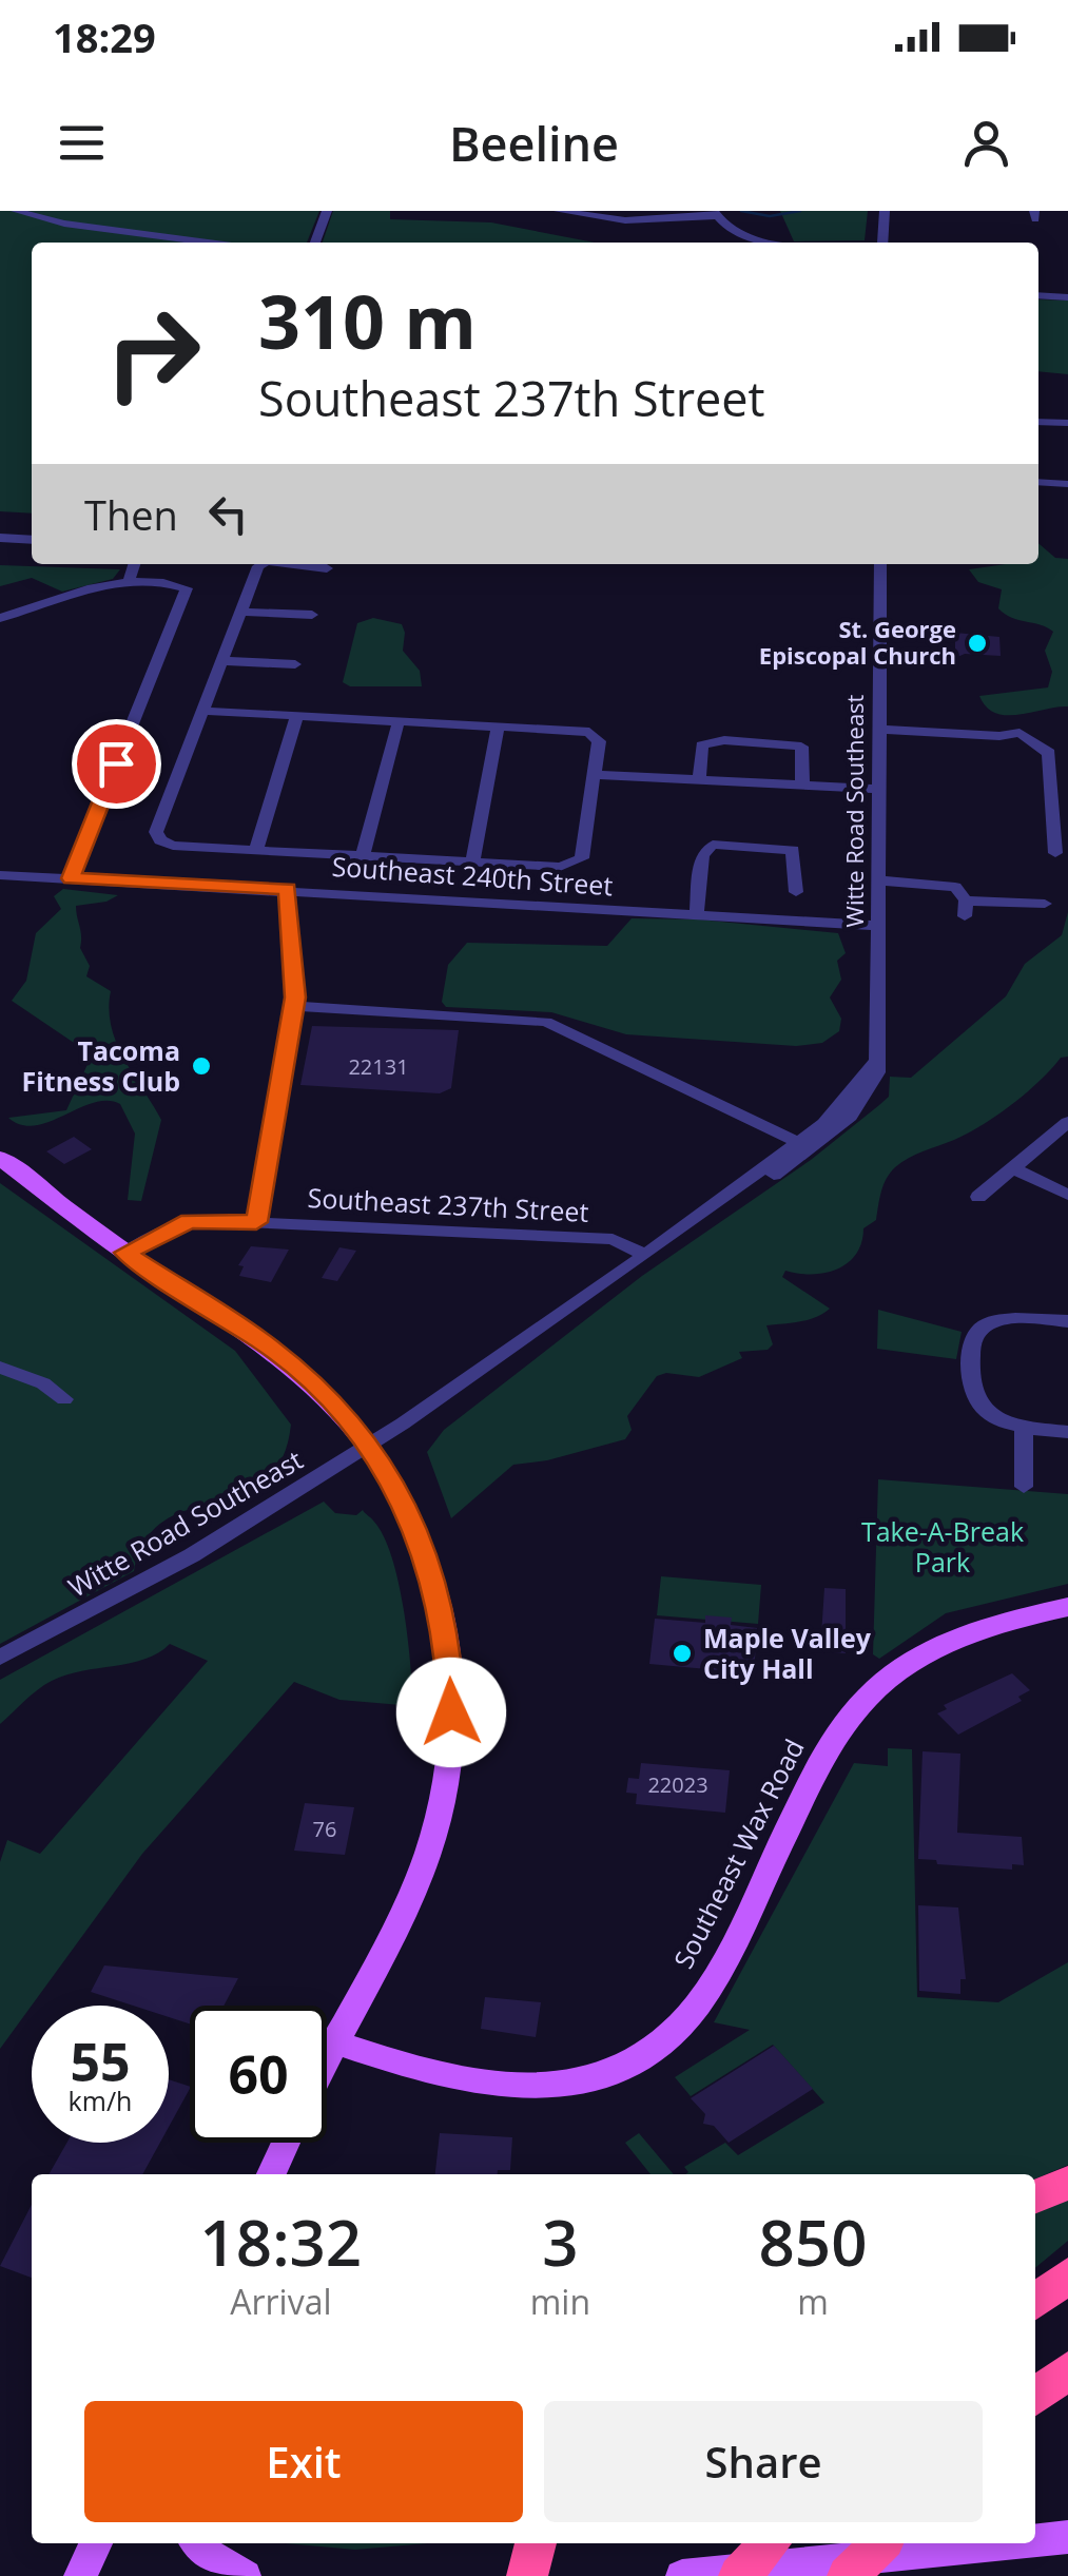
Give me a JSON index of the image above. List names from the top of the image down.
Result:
{
  "streets": {
    "main road": ["Southeast Wax Road"],
    "street": ["Witte Road Southeast", "Southeast 240th Street", "Southeast 237th Street"]
  },
  "crossings": [
    ["Witte Road Southeast", "Southeast 240th Street"],
    ["Witte Road Southeast", "Southeast 237th Street"]
  ],
  "parks": ["Take-A-Break Park"],
  "places": ["St. George Episcopal Church", "Tacoma Fitness Club", "Maple Valley City Hall"],
  "house_numbers": ["22131", "22023", "76"],
  "page": {
    "status": "18:29",
    "header": "Beeline",
    "turn": ["310 m", "Southeast 237th Street"],
    "then": "Then",
    "speed": "55 km/h",
    "limit": "60",
    "eta": [
      "18:32",
      "Arrival",
      "3",
      "min",
      "850",
      "m"
    ],
    "buttons": ["Exit", "Share"]
  }
}
